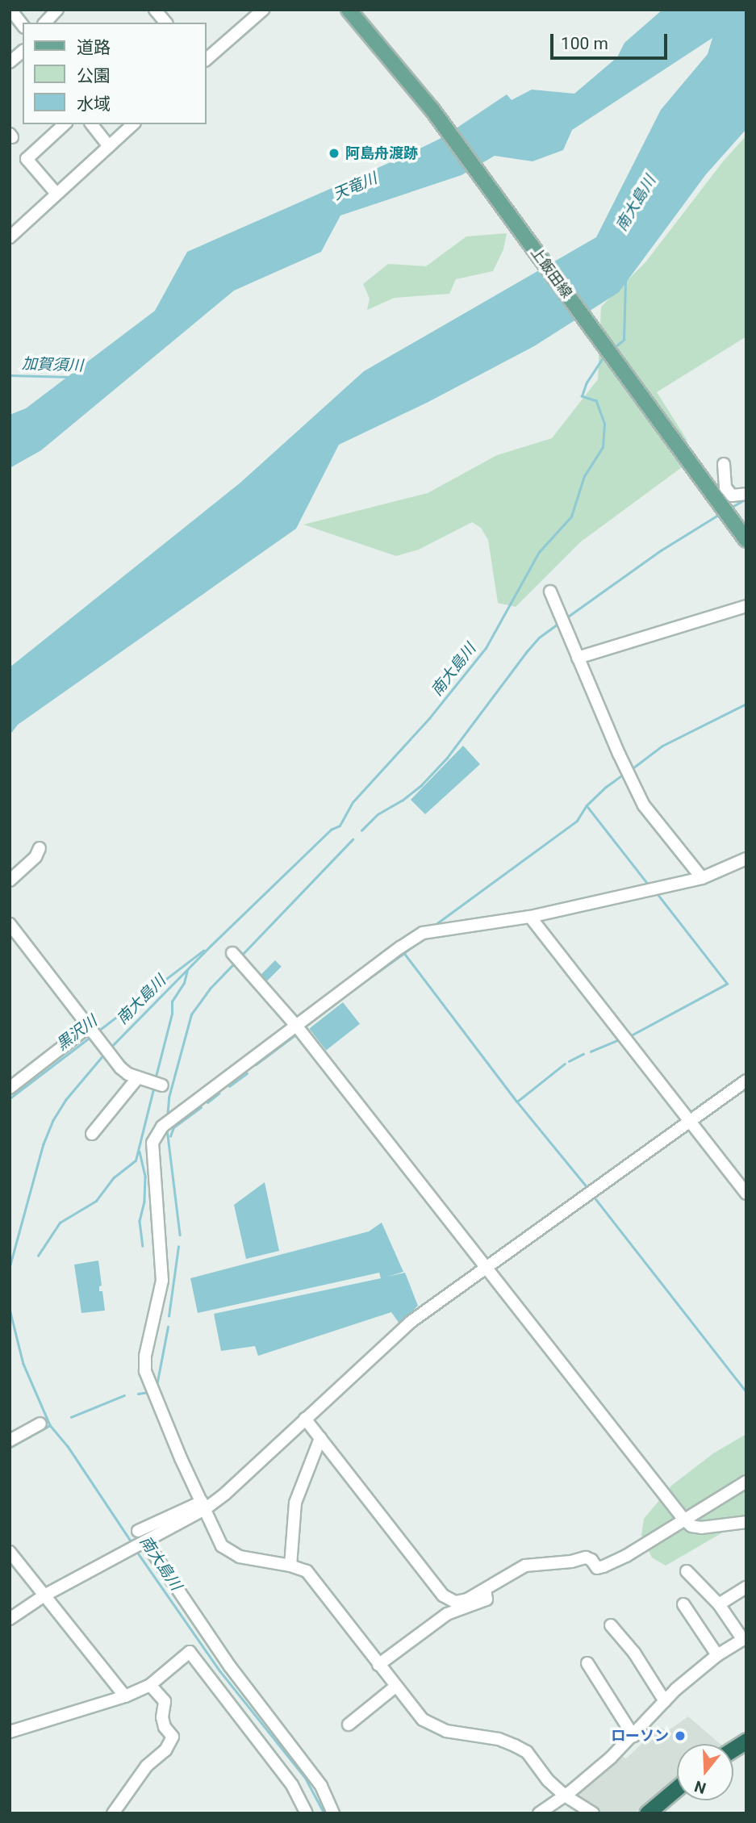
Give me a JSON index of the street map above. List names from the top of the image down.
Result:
{
  "streets": {
    "main road": ["上飯田線"]
  },
  "water": [
    "天竜川",
    "南大島川",
    "加賀須川",
    "黒沢川"
  ],
  "places": ["阿島舟渡跡", "ローソン"],
  "legend": ["道路", "公園", "水域"],
  "scale_bar": "100 m",
  "north": "bottom"
}
